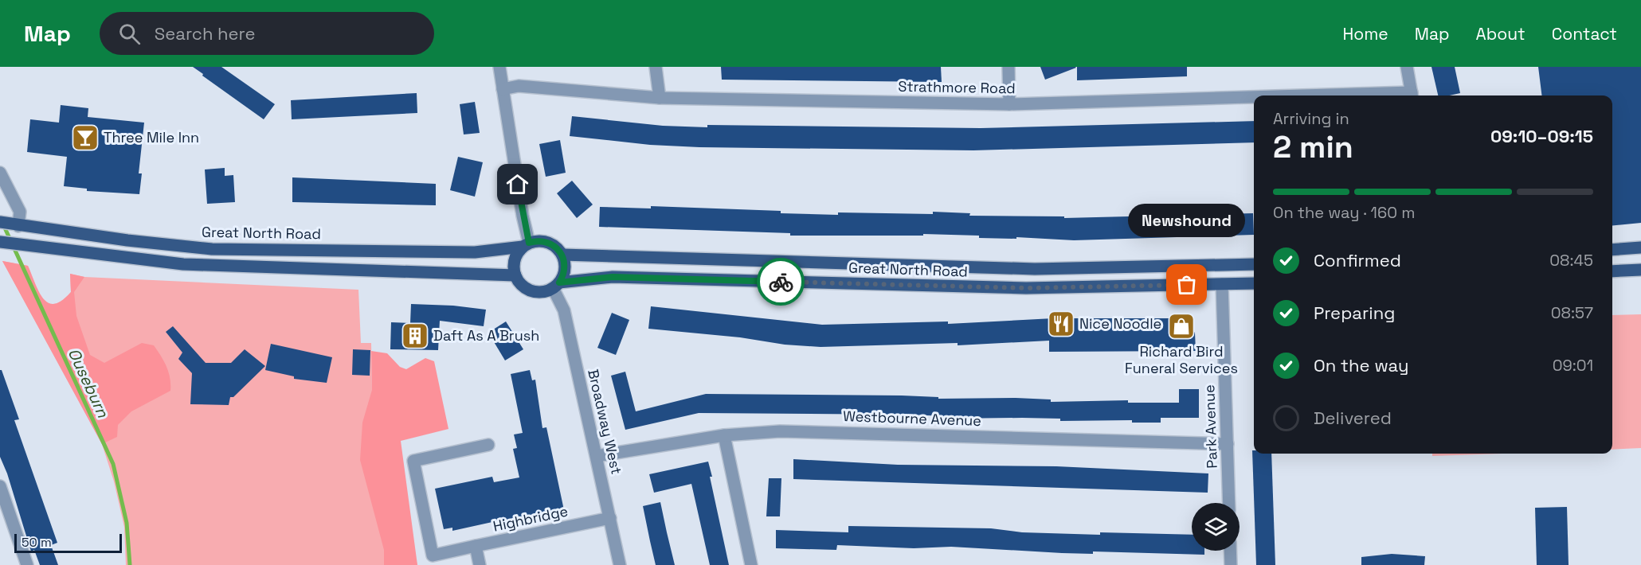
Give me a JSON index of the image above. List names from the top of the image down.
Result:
{
  "streets": {
    "main road": ["Great North Road"],
    "street": [
      "Strathmore Road",
      "Westbourne Avenue",
      "Broadway West",
      "Park Avenue",
      "Highbridge"
    ]
  },
  "crossings": [
    ["Great North Road", "Broadway West"],
    ["Great North Road", "Park Avenue"],
    ["Westbourne Avenue", "Broadway West"],
    ["Westbourne Avenue", "Park Avenue"],
    ["Broadway West", "Highbridge"]
  ],
  "water": ["Ouseburn"],
  "places": {
    "bar": ["Three Mile Inn"],
    "other": ["Newshound"],
    "restaurant": ["Nice Noodle"],
    "shop": ["Richard Bird Funeral Services"],
    "building": ["Daft As A Brush"]
  },
  "scale_bar": "50 m",
  "page": {
    "header": "Map",
    "search": "Search here",
    "nav": [
      "Home",
      "Map",
      "About",
      "Contact"
    ],
    "heading": ["2 min", "Arriving in", "09:10–09:15"],
    "bar": "On the way · 160 m",
    "bubble": "Newshound",
    "list": [
      ["Confirmed", "08:45"],
      ["Preparing", "08:57"],
      ["On the way", "09:01"],
      "Delivered"
    ],
    "scale": "50 m"
  }
}
